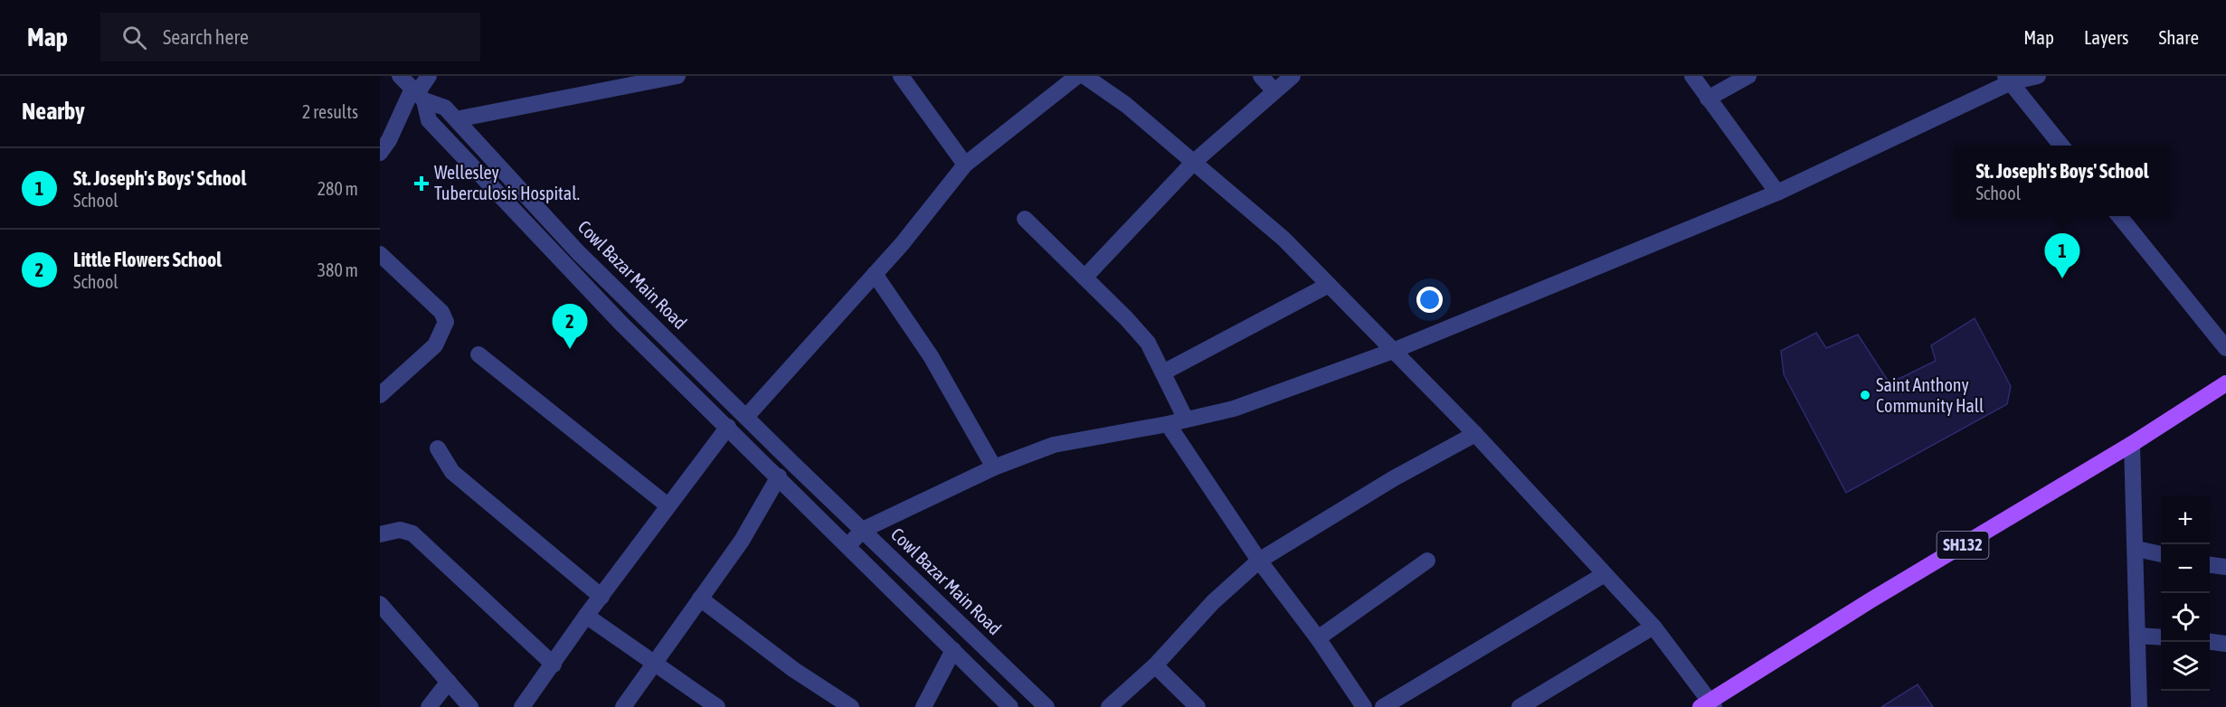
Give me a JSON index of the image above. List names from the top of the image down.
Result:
{
  "streets": {
    "main road": ["SH132"],
    "street": ["Cowl Bazar Main Road"]
  },
  "places": {
    "health": ["Wellesley Tuberculosis Hospital."],
    "other": ["Saint Anthony Community Hall"]
  },
  "page": {
    "header": "Map",
    "search": "Search here",
    "nav": ["Map", "Layers", "Share"],
    "heading": ["Nearby", "2 results"],
    "popup": ["St. Joseph's Boys' School", "School"],
    "list": [
      {
        "mark": "1",
        "name": "St. Joseph's Boys' School",
        "note": "School",
        "value": "280 m"
      },
      {
        "mark": "2",
        "name": "Little Flowers School",
        "note": "School",
        "value": "380 m"
      }
    ],
    "pins": ["1", "2"],
    "map_buttons": ["+", "−"]
  }
}
